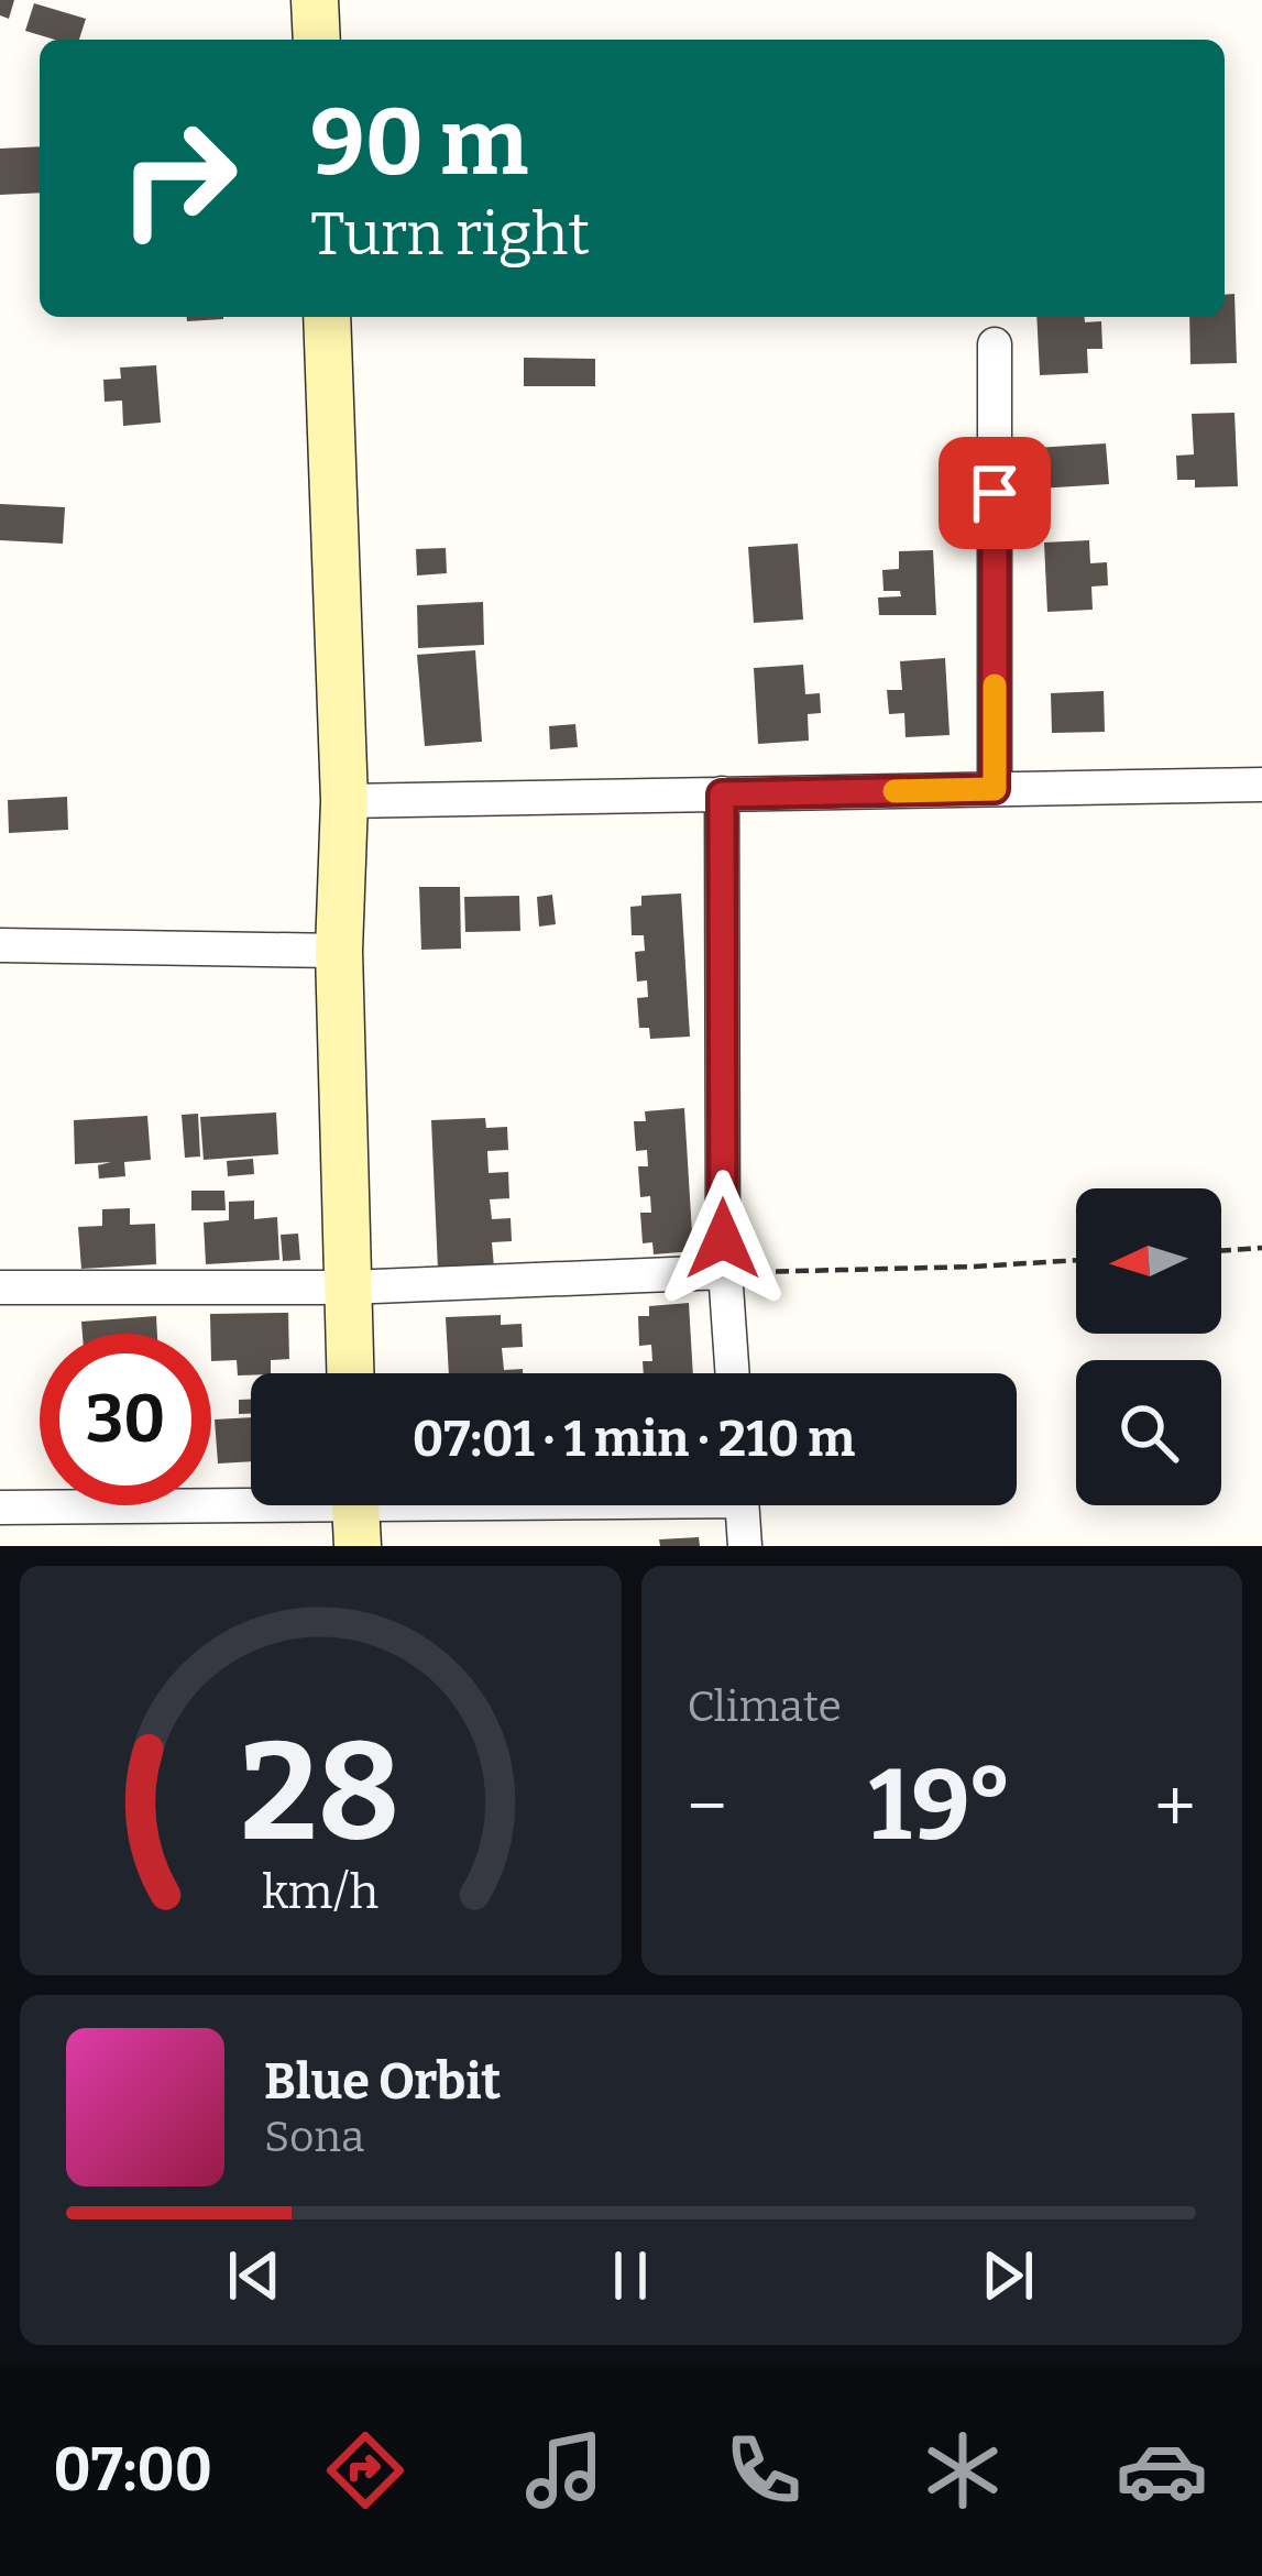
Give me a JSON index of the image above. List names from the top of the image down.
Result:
{
  "north": "left",
  "page": {
    "turn": ["90 m", "Turn right"],
    "limit": "30",
    "trip": "07:01 · 1 min · 210 m",
    "tile": "Climate",
    "heat": ["−", "19°", "+"],
    "song": ["Blue Orbit", "Sona"],
    "tabs": "07:00",
    "gauge": ["28", "km/h"]
  }
}
